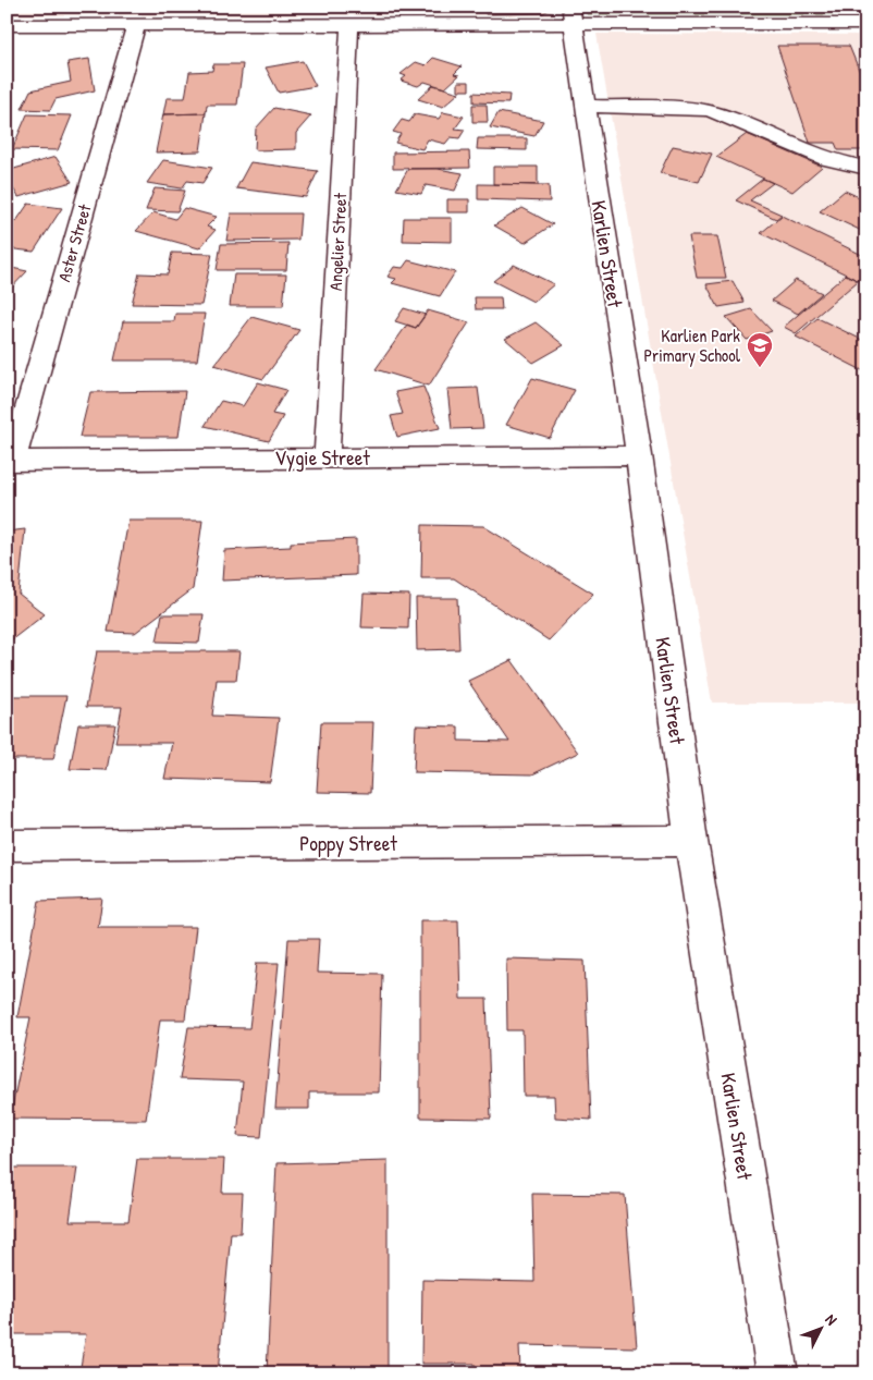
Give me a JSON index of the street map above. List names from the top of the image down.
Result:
{
  "streets": {
    "street": [
      "Angelier Street",
      "Aster Street",
      "Karlien Street",
      "Vygie Street",
      "Poppy Street"
    ]
  },
  "crossings": [
    ["Angelier Street", "Vygie Street"],
    ["Aster Street", "Vygie Street"],
    ["Karlien Street", "Vygie Street"],
    ["Karlien Street", "Poppy Street"]
  ],
  "places": {
    "school or university": ["Karlien Park Primary School"]
  },
  "north": "top right"
}
